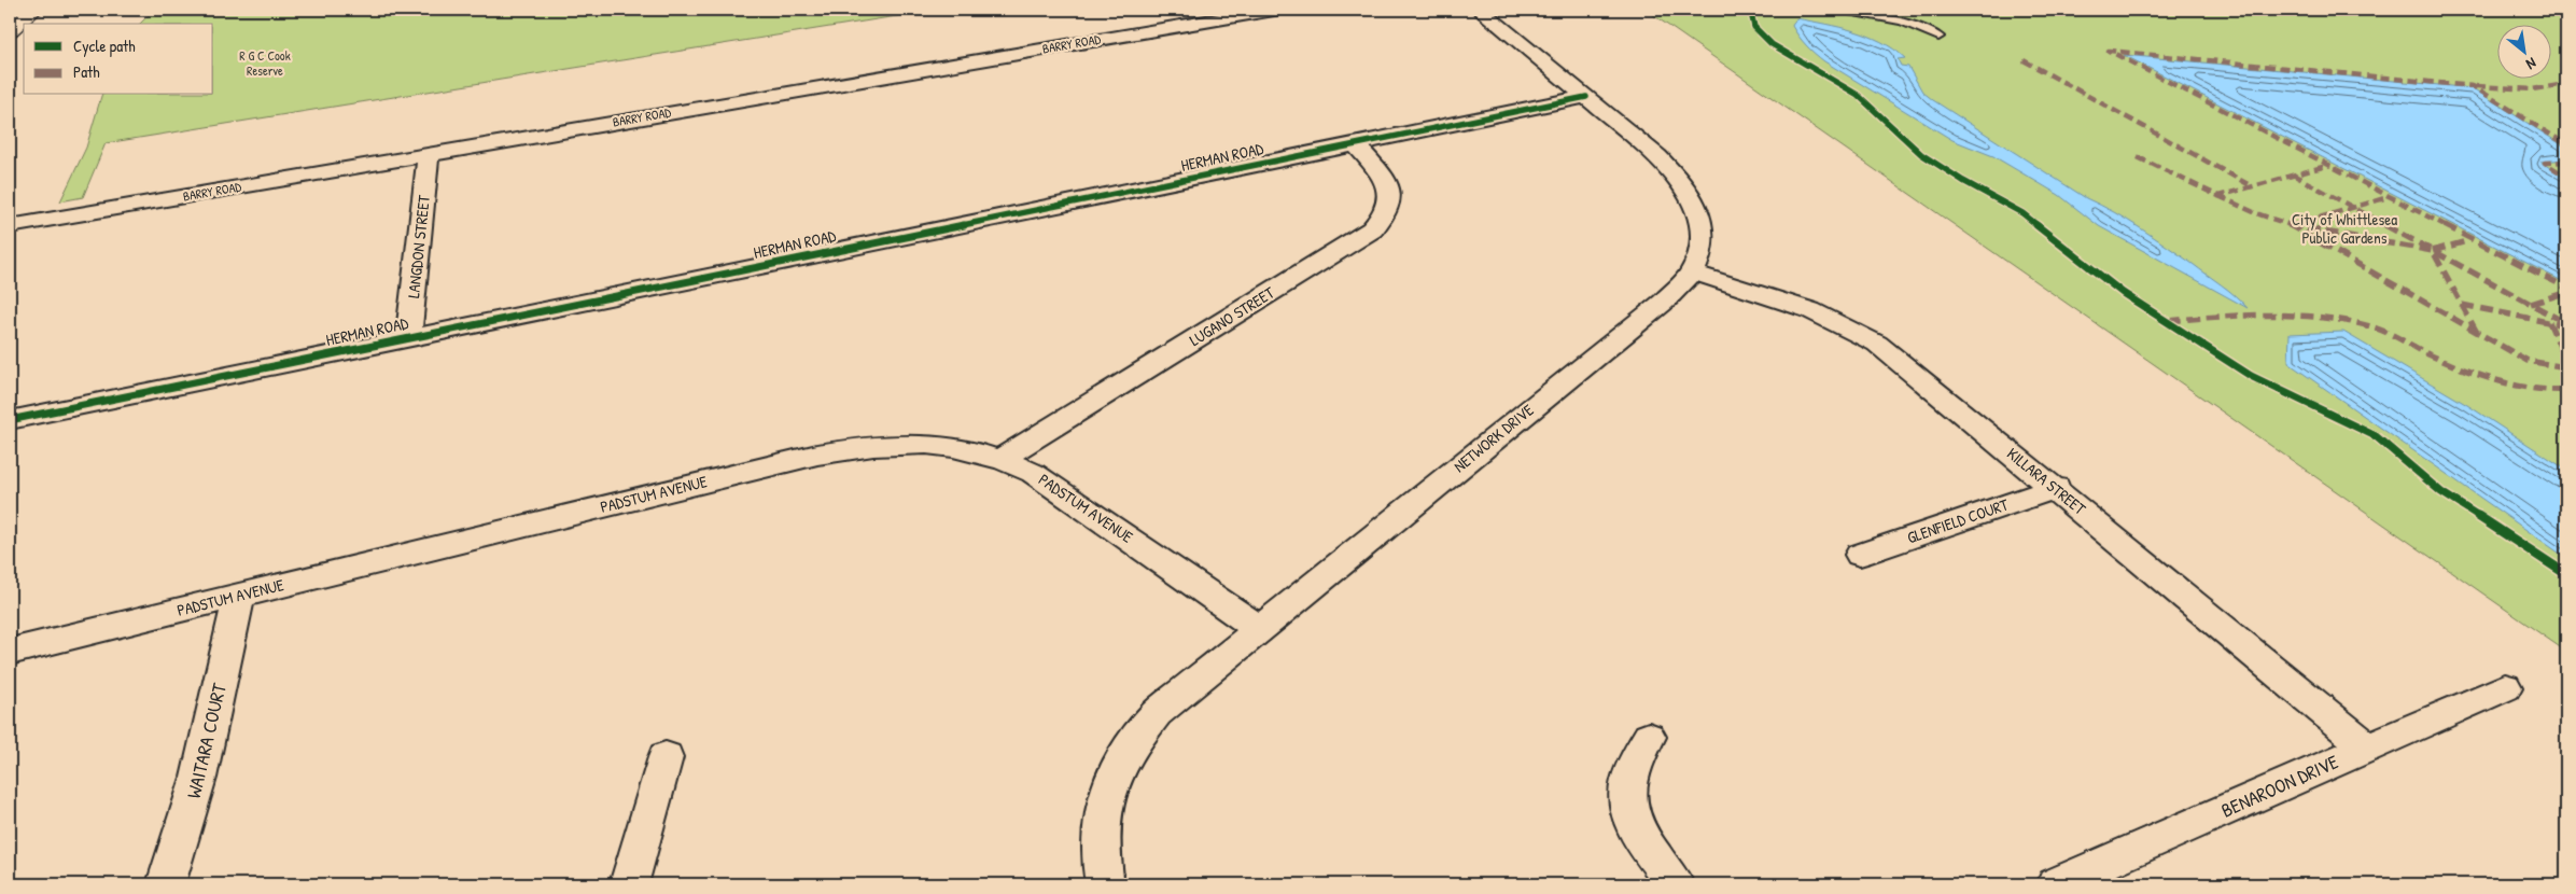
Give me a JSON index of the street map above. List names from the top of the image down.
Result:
{
  "streets": {
    "street": [
      "BARRY ROAD",
      "HERMAN ROAD",
      "LANGDON STREET",
      "LUGANO STREET",
      "NETWORK DRIVE",
      "KILLARA STREET",
      "PADSTUM AVENUE",
      "GLENFIELD COURT",
      "WAITARA COURT",
      "BENAROON DRIVE"
    ]
  },
  "crossings": [
    ["BARRY ROAD", "LANGDON STREET"],
    ["HERMAN ROAD", "LANGDON STREET"],
    ["HERMAN ROAD", "LUGANO STREET"],
    ["HERMAN ROAD", "NETWORK DRIVE"],
    ["LUGANO STREET", "PADSTUM AVENUE"],
    ["NETWORK DRIVE", "KILLARA STREET"],
    ["NETWORK DRIVE", "PADSTUM AVENUE"],
    ["KILLARA STREET", "GLENFIELD COURT"],
    ["KILLARA STREET", "BENAROON DRIVE"],
    ["PADSTUM AVENUE", "WAITARA COURT"]
  ],
  "parks": ["R G C Cook Reserve", "City of Whittlesea Public Gardens"],
  "legend": ["Cycle path", "Path"],
  "north": "bottom right"
}
